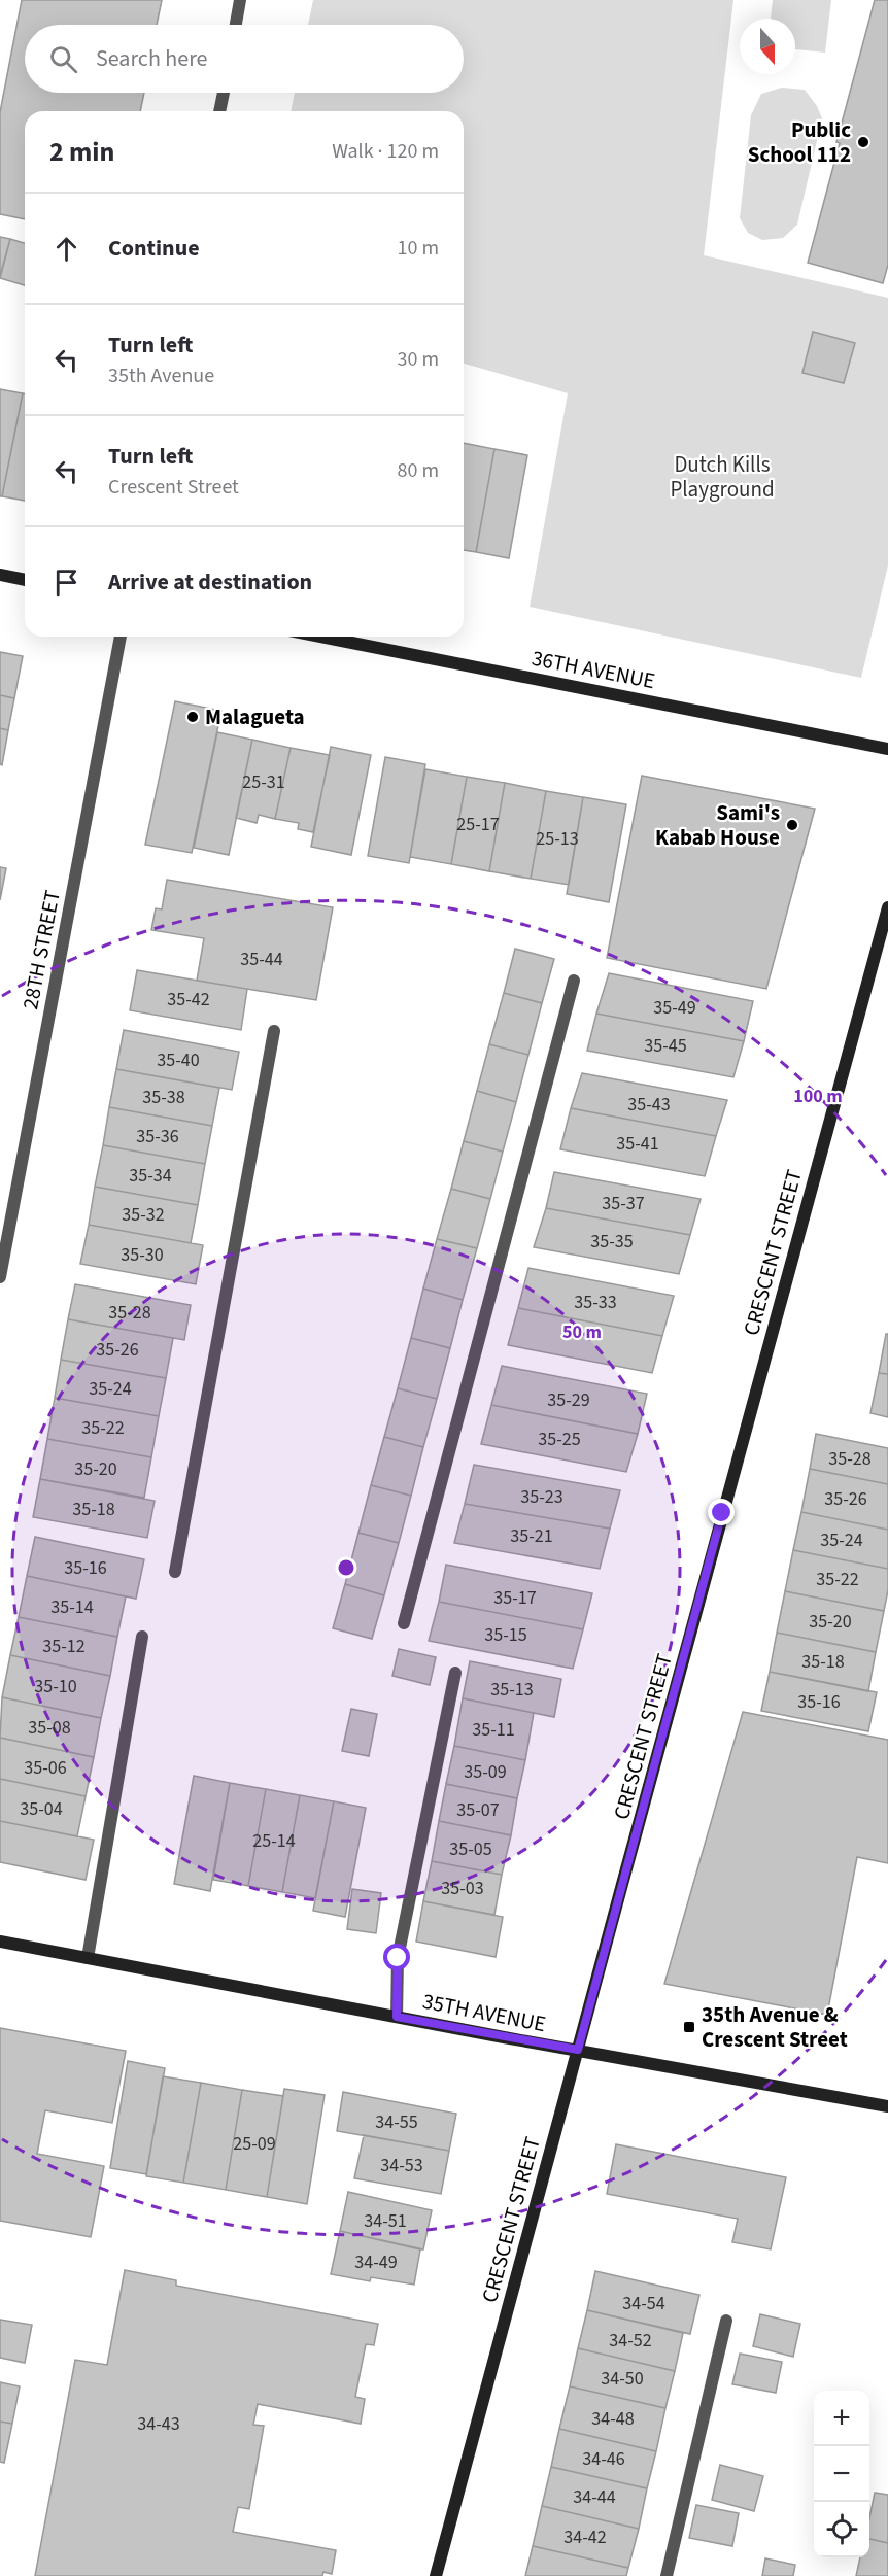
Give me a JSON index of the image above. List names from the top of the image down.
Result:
{
  "streets": {
    "street": [
      "36TH AVENUE",
      "28TH STREET",
      "CRESCENT STREET",
      "35TH AVENUE"
    ]
  },
  "crossings": [
    ["CRESCENT STREET", "35TH AVENUE"]
  ],
  "parks": ["Dutch Kills Playground"],
  "places": {
    "other": ["Public School 112", "Malagueta", "Sami's Kabab House"],
    "transit": ["35th Avenue & Crescent Street"]
  },
  "house_numbers": [
    "25-31",
    "25-17",
    "25-13",
    "35-44",
    "35-42",
    "35-49",
    "35-45",
    "35-40",
    "35-38",
    "35-43",
    "35-36",
    "35-41",
    "35-34",
    "35-37",
    "35-32",
    "35-35",
    "35-30",
    "35-33",
    "35-28",
    "35-26",
    "35-24",
    "35-29",
    "35-22",
    "35-25",
    "35-28",
    "35-20",
    "35-23",
    "35-26",
    "35-18",
    "35-21",
    "35-24",
    "35-16",
    "35-22",
    "35-17",
    "35-14",
    "35-20",
    "35-15",
    "35-12",
    "35-18",
    "35-10",
    "35-13",
    "35-16",
    "35-08",
    "35-11",
    "35-06",
    "35-09",
    "35-04",
    "35-07",
    "25-14",
    "35-05",
    "35-03",
    "34-55",
    "25-09",
    "34-53",
    "34-51",
    "34-49",
    "34-54",
    "34-52",
    "34-50",
    "34-48",
    "34-43",
    "34-46",
    "34-44",
    "34-42"
  ],
  "north": "bottom",
  "page": {
    "search": "Search here",
    "heading": ["2 min", "Walk · 120 m"],
    "list": [
      ["Continue", "10 m"],
      ["Turn left", "35th Avenue", "30 m"],
      ["Turn left", "Crescent Street", "80 m"],
      "Arrive at destination"
    ],
    "map_buttons": ["+", "−"]
  },
  "rings": ["100 m", "50 m"]
}
